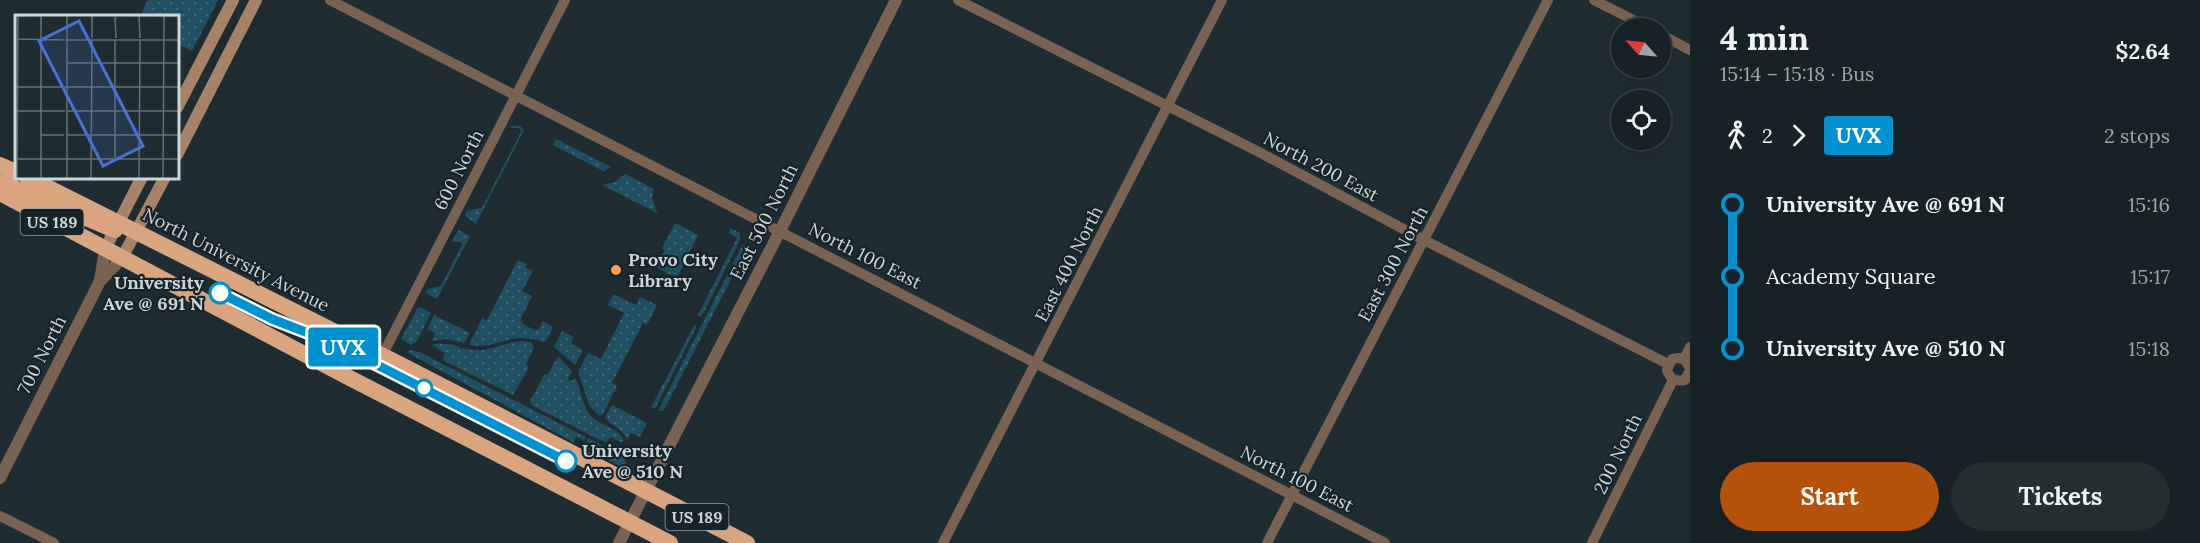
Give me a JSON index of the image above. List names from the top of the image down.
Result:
{
  "streets": {
    "highway": ["US 189", "North University Avenue"],
    "main road": ["700 North"],
    "street": [
      "North 200 East",
      "600 North",
      "East 500 North",
      "North 100 East",
      "East 400 North",
      "East 300 North",
      "200 North"
    ]
  },
  "crossings": [
    ["North 200 East", "East 400 North"],
    ["North 200 East", "East 300 North"],
    ["600 North", "North 100 East"],
    ["600 North", "North University Avenue"],
    ["US 189", "East 500 North"],
    ["US 189", "700 North"],
    ["East 500 North", "North 100 East"],
    ["East 500 North", "North University Avenue"],
    ["North 100 East", "East 400 North"],
    ["North 100 East", "East 300 North"],
    ["North University Avenue", "700 North"]
  ],
  "places": ["Provo City Library", "University Ave @ 691 N", "University Ave @ 510 N"],
  "lines": ["bus line UVX"],
  "north": "top left",
  "page": {
    "on_map": "UVX",
    "heading": ["4 min", "15:14 – 15:18 · Bus", "$2.64"],
    "legs": ["2", "UVX", "2 stops"],
    "list": [
      {
        "name": "University Ave @ 691 N",
        "value": "15:16"
      },
      {
        "name": "Academy Square",
        "value": "15:17"
      },
      {
        "name": "University Ave @ 510 N",
        "value": "15:18"
      }
    ],
    "buttons": ["Start", "Tickets"]
  }
}
